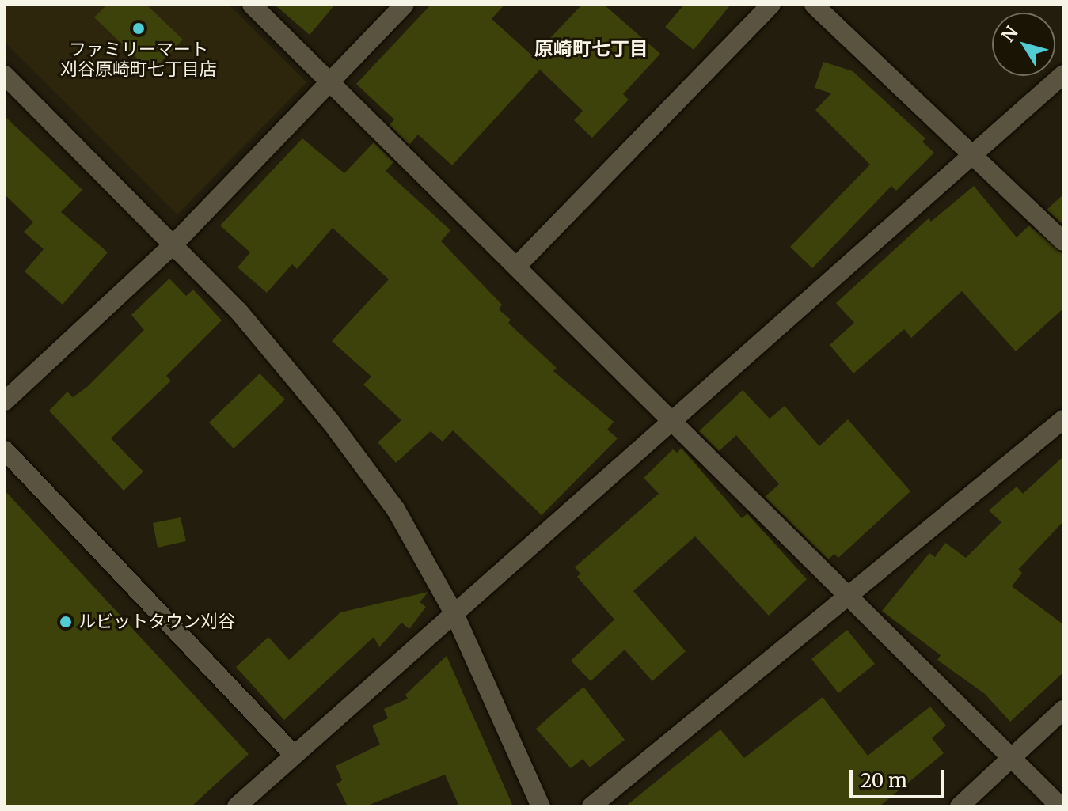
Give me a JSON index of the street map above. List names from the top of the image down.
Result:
{
  "districts": ["原崎町七丁目"],
  "places": ["ファミリーマート 刈谷原崎町七丁目店", "ルビットタウン刈谷"],
  "scale_bar": "20 m",
  "north": "top left"
}
